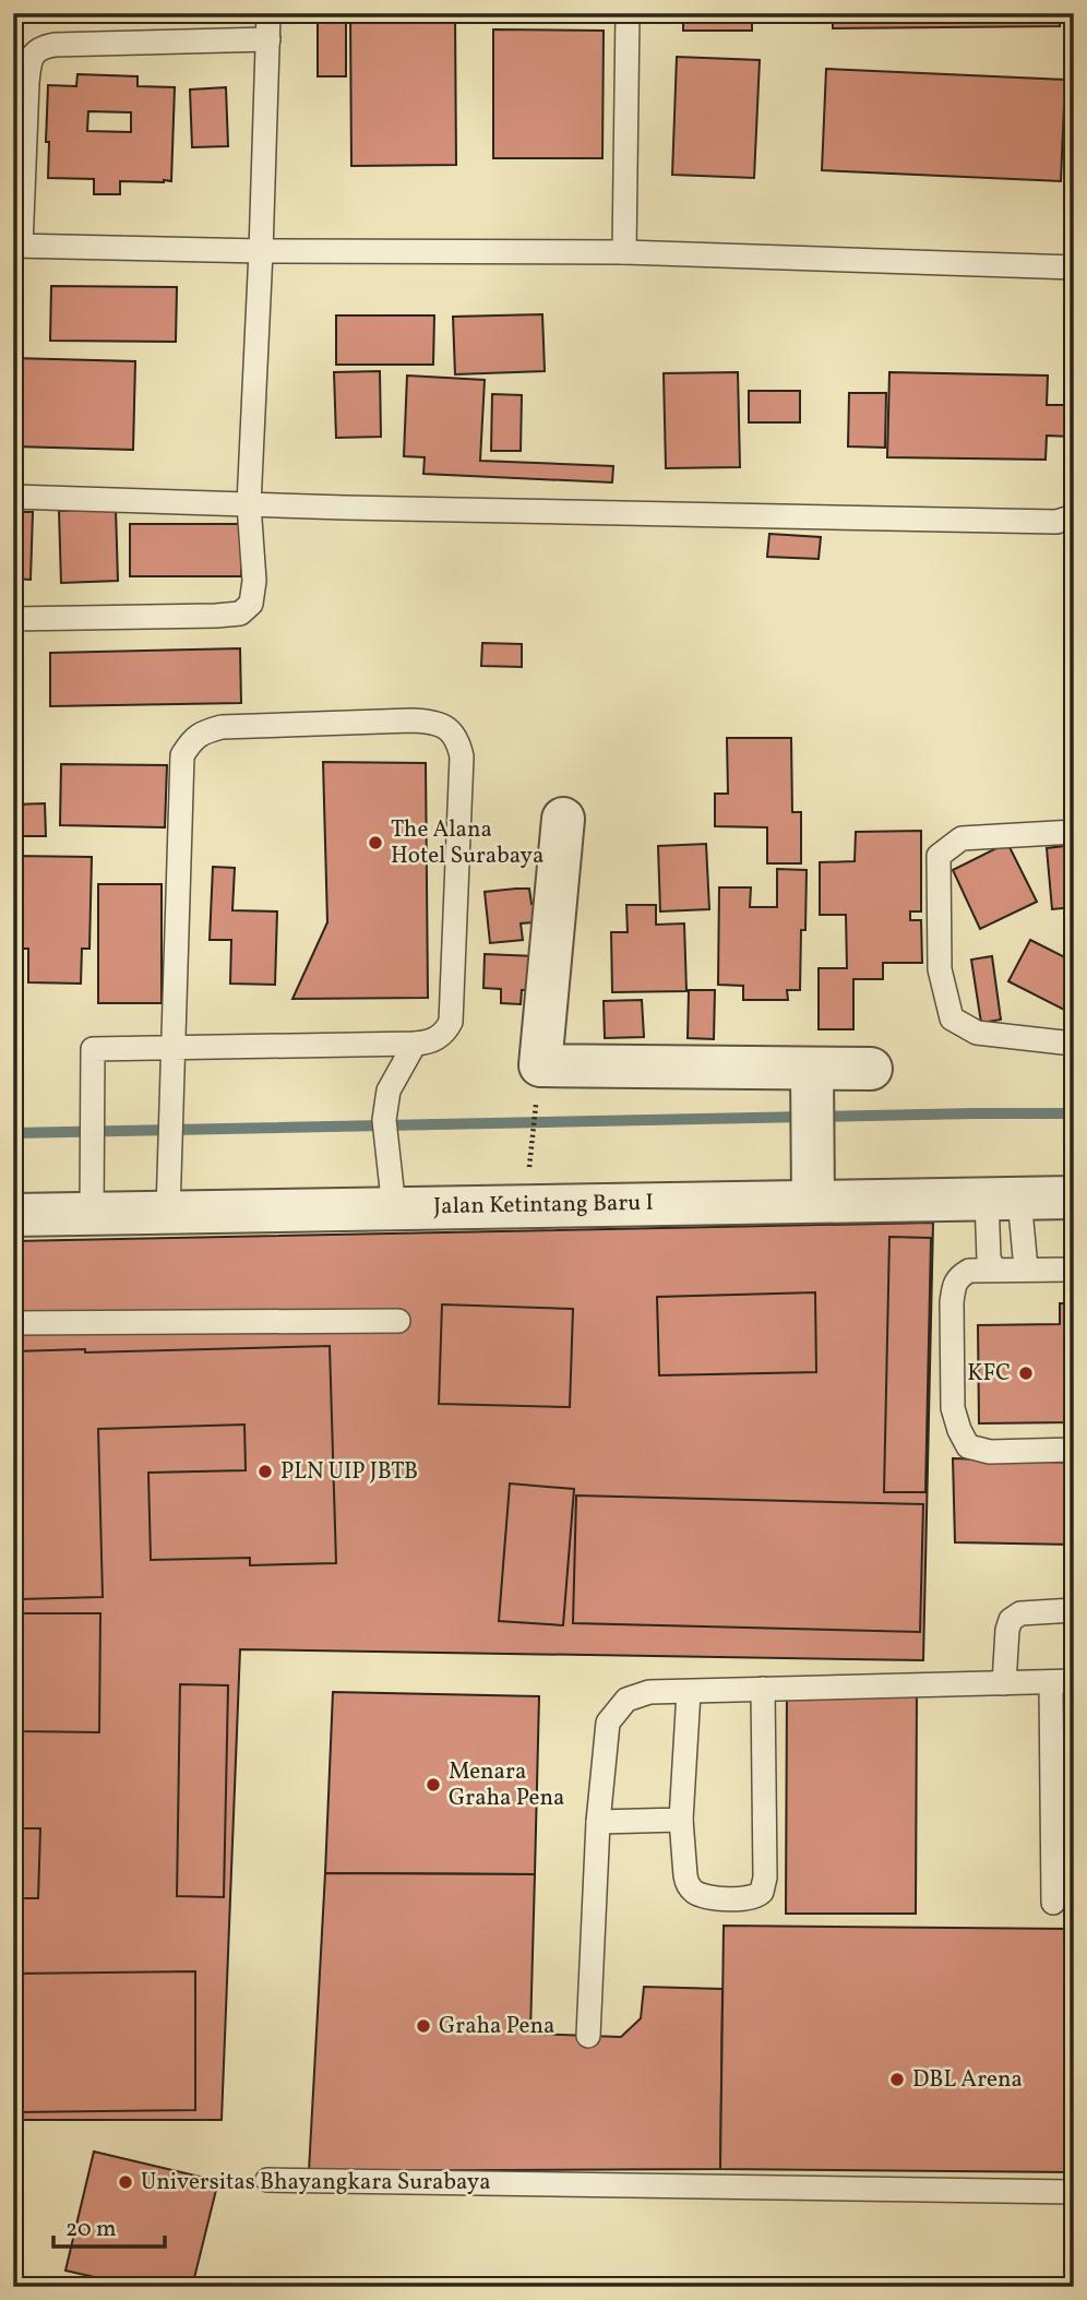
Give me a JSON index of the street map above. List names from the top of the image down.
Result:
{
  "streets": {
    "street": ["Jalan Ketintang Baru I"]
  },
  "places": [
    "The Alana Hotel Surabaya",
    "KFC",
    "PLN UIP JBTB",
    "Menara Graha Pena",
    "Graha Pena",
    "DBL Arena",
    "Universitas Bhayangkara Surabaya"
  ],
  "scale_bar": "20 m"
}
